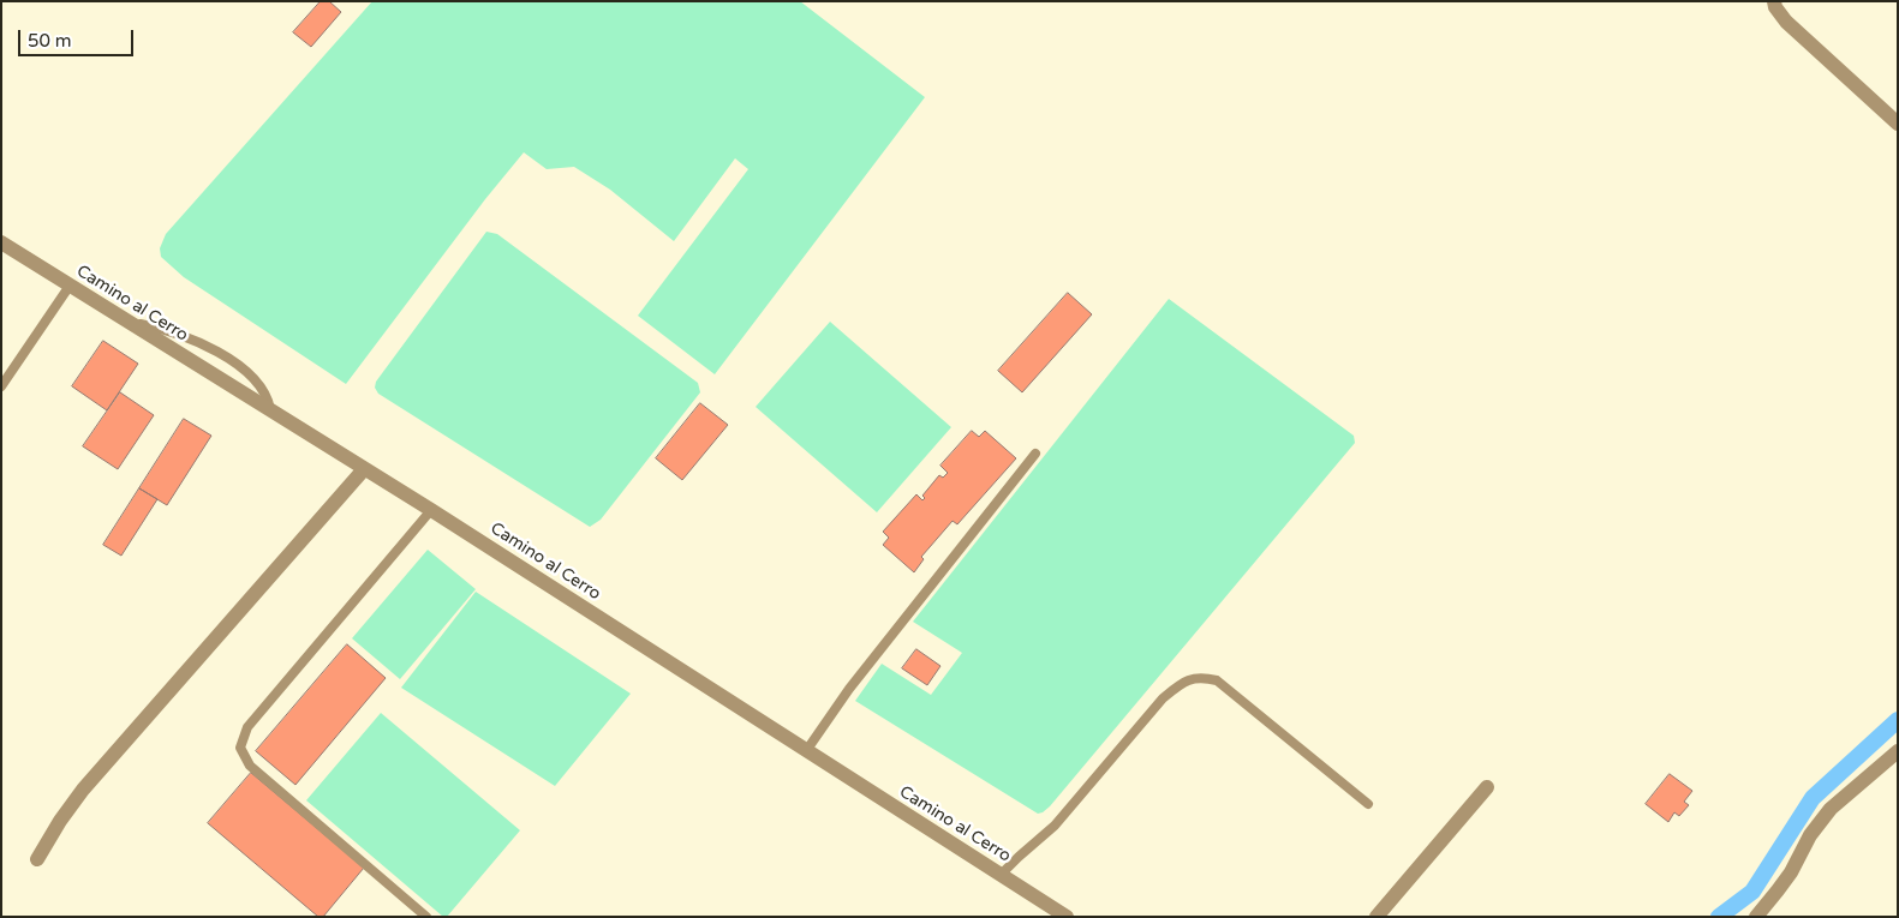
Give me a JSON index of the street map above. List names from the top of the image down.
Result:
{
  "streets": {
    "street": ["Camino al Cerro"]
  },
  "scale_bar": "50 m"
}
